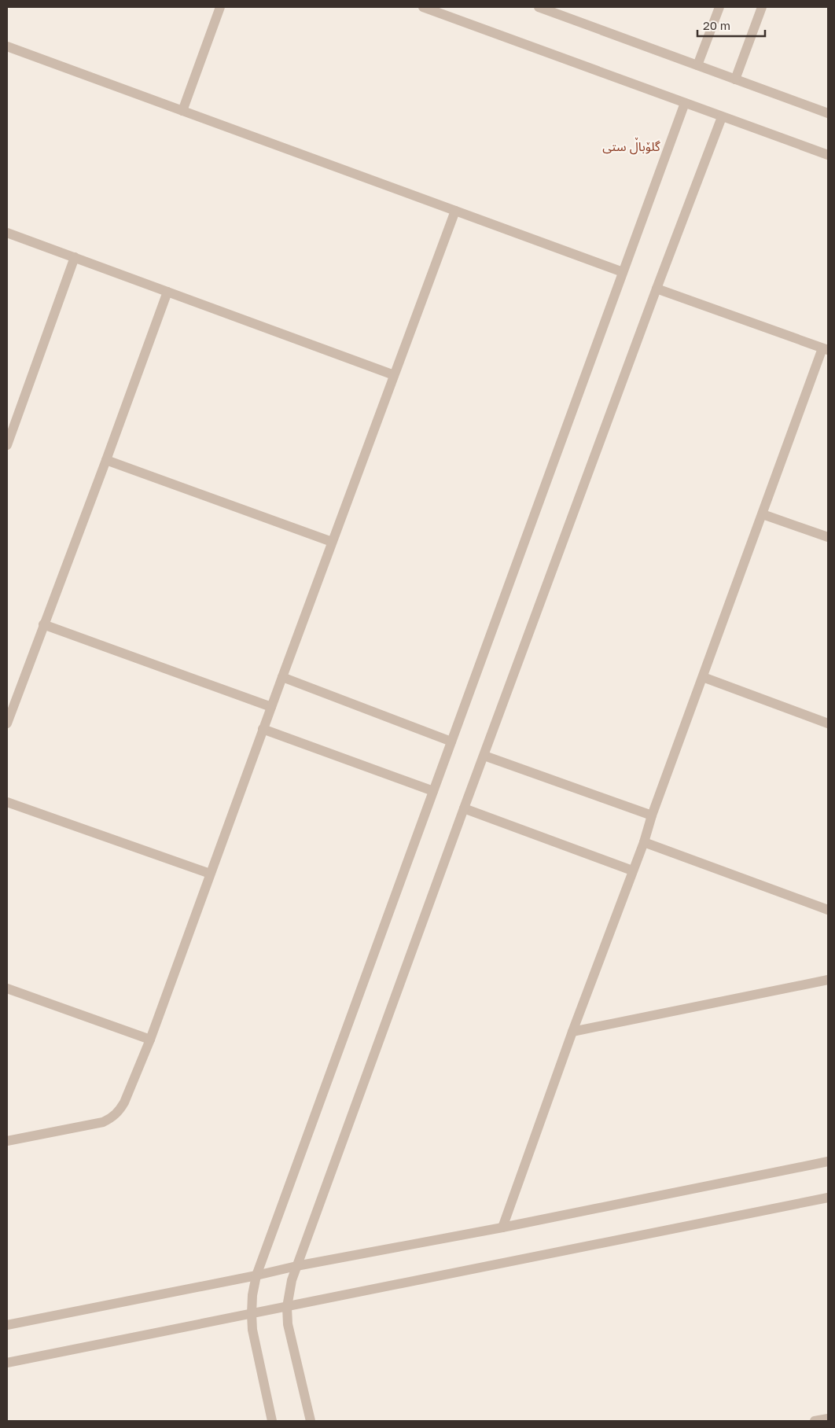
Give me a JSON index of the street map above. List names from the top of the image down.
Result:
{
  "districts": ["گلۆباڵ ستی"],
  "scale_bar": "20 m"
}
